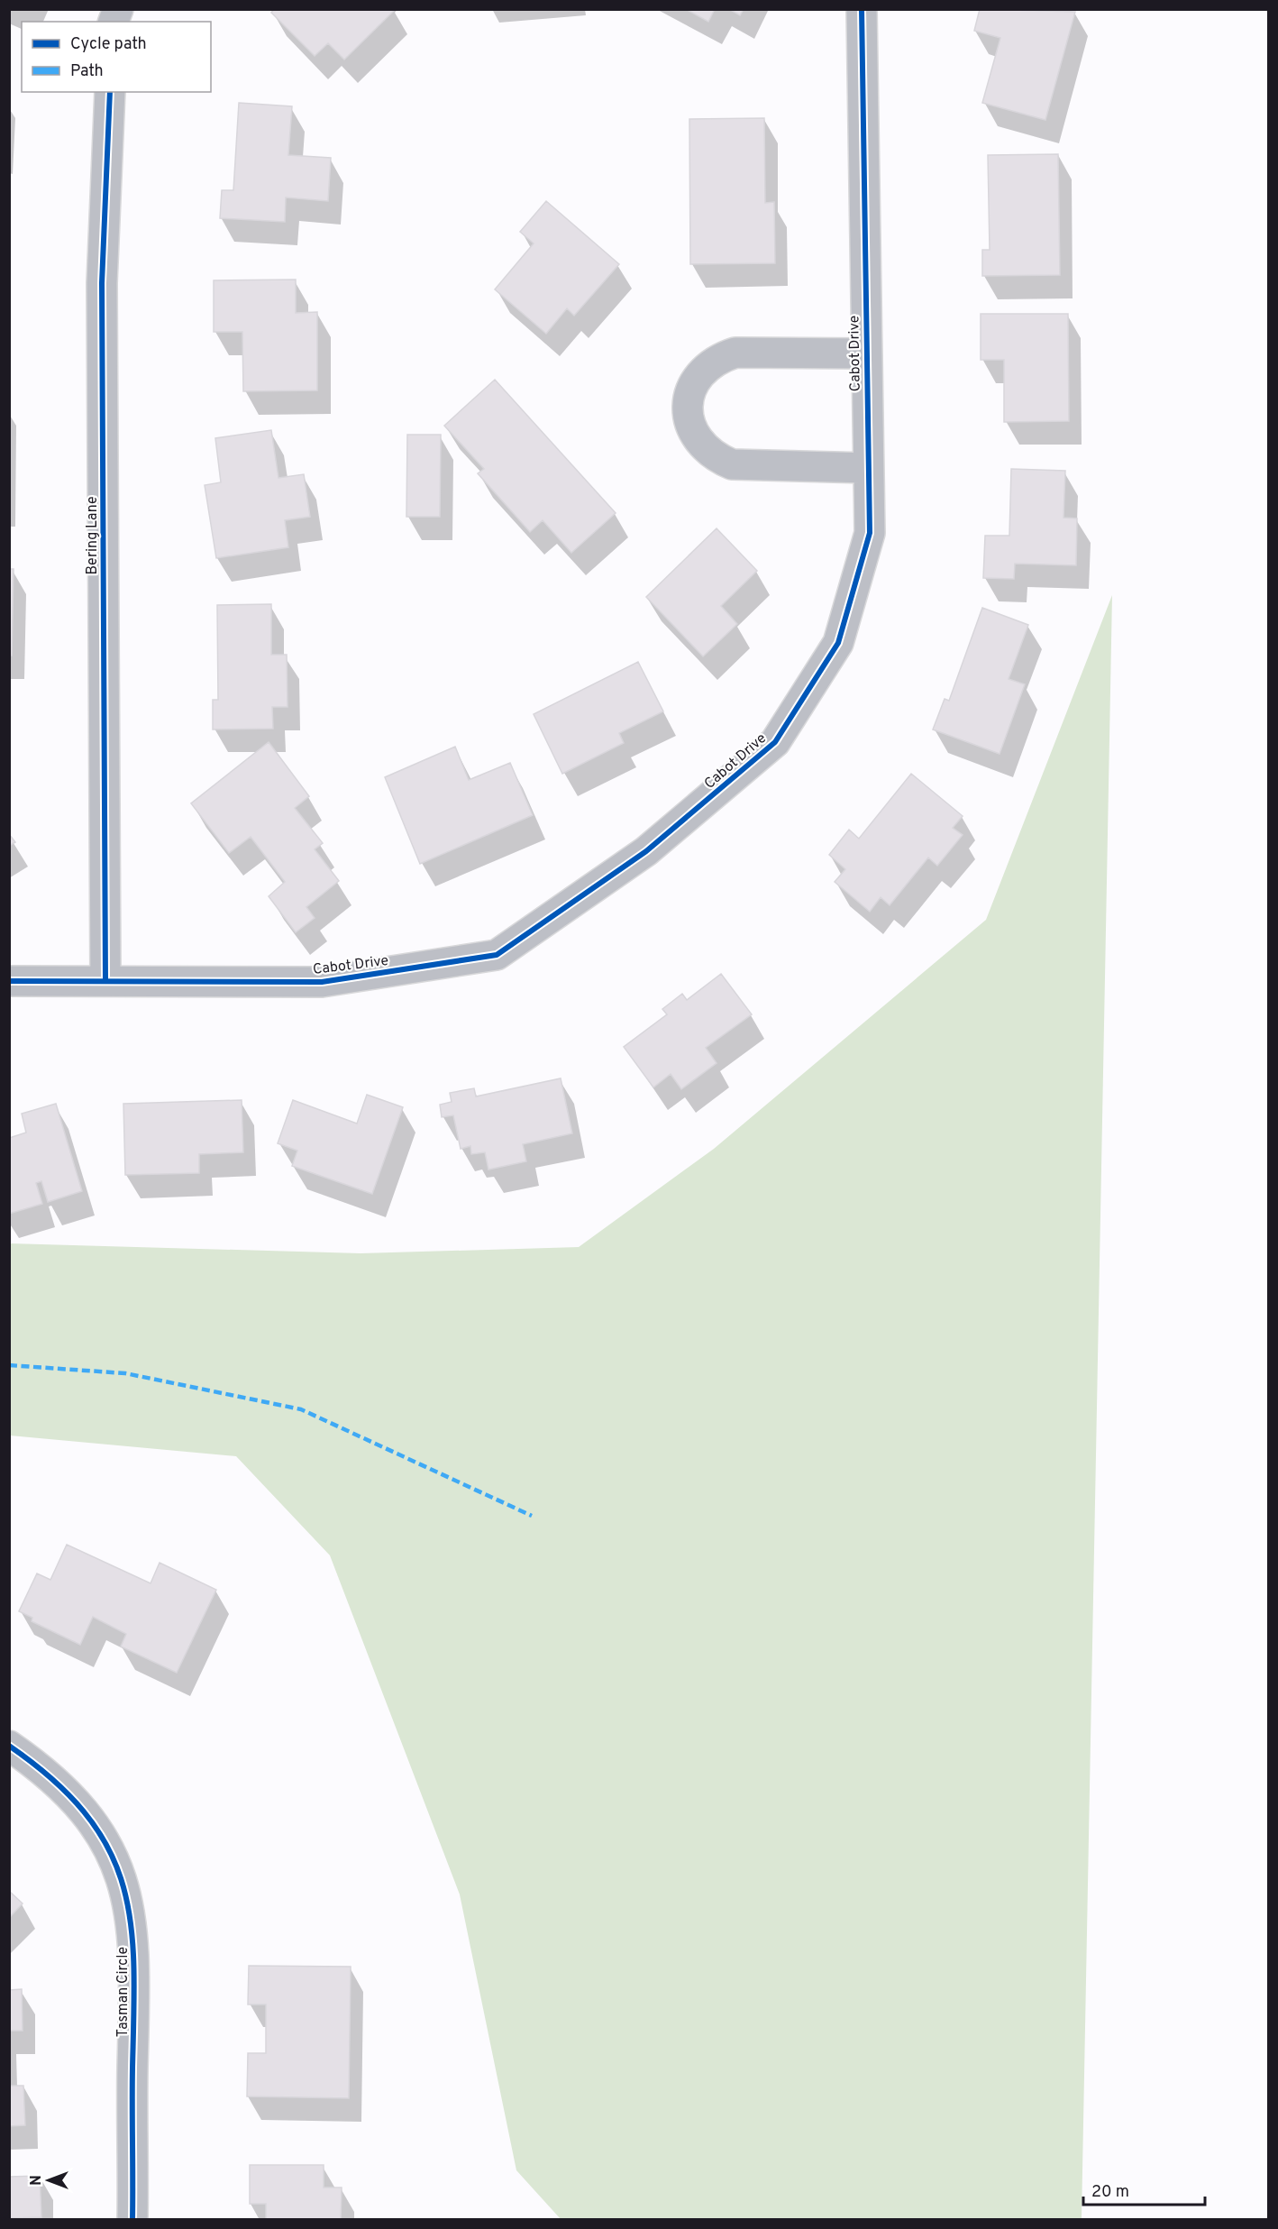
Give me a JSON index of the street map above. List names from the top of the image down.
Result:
{
  "streets": {
    "street": ["Cabot Drive", "Bering Lane", "Tasman Circle"]
  },
  "crossings": [
    ["Cabot Drive", "Bering Lane"]
  ],
  "legend": ["Cycle path", "Path"],
  "scale_bar": "20 m",
  "north": "left"
}
